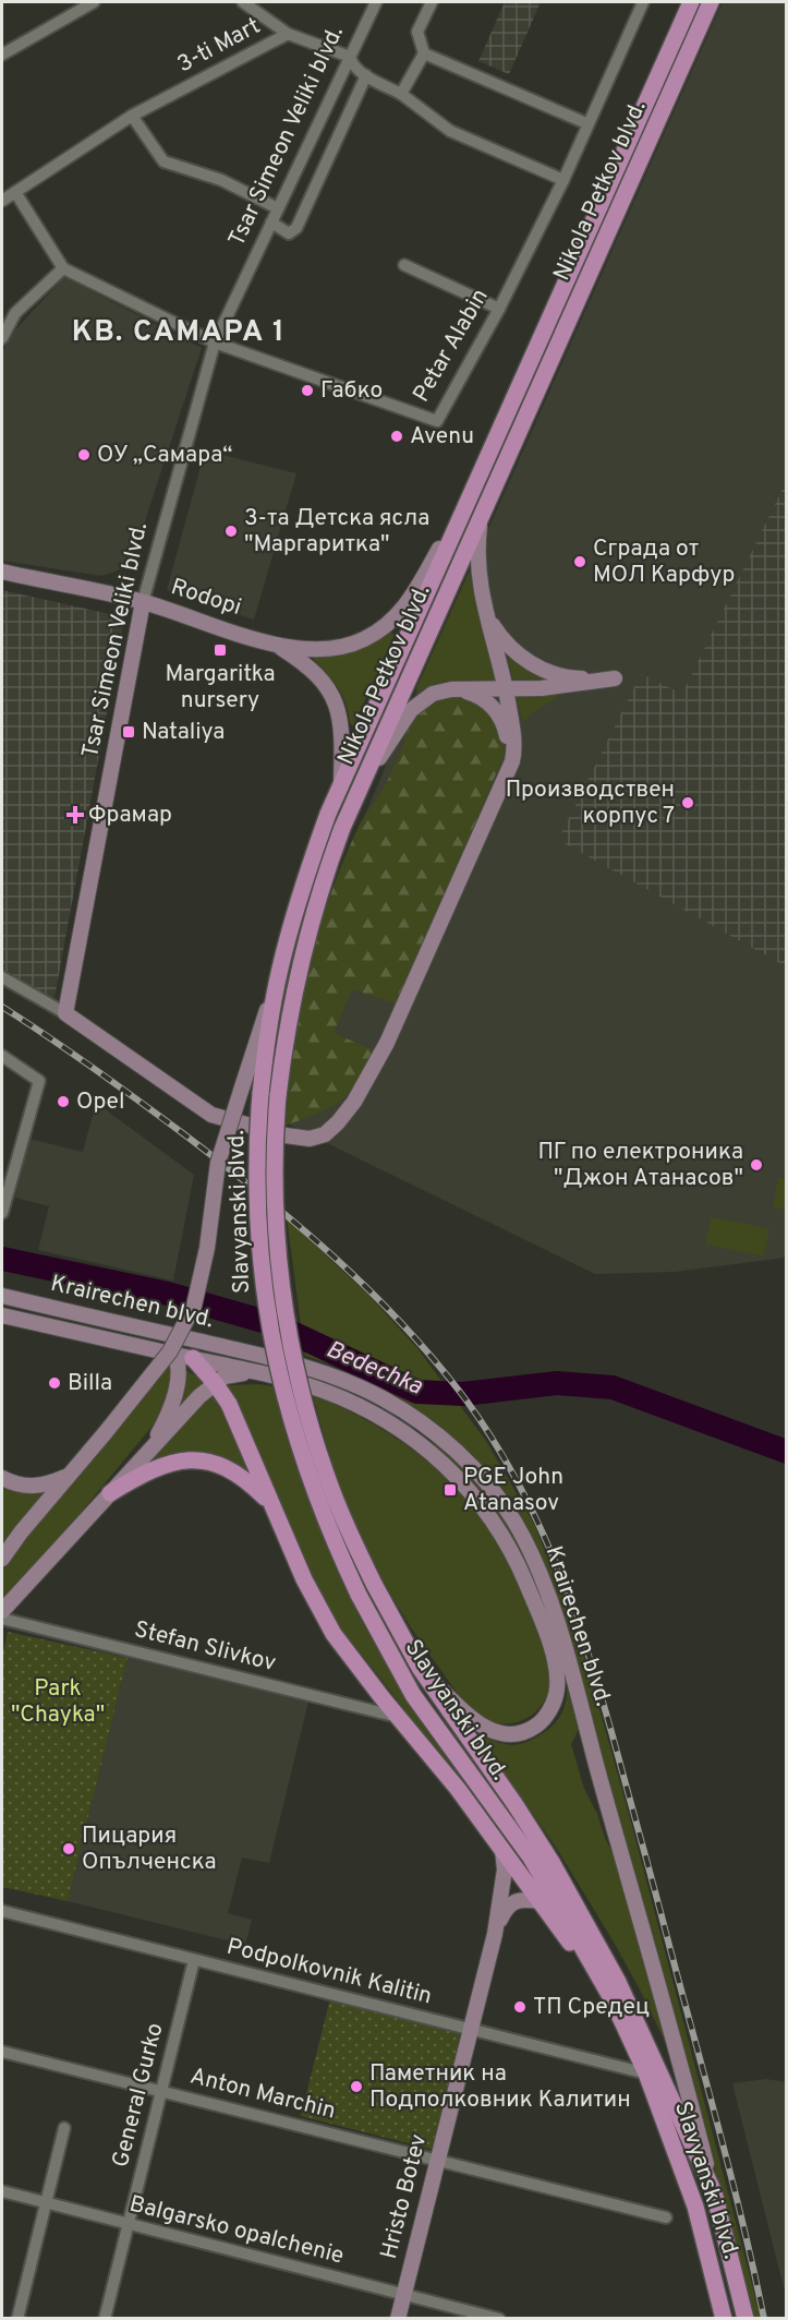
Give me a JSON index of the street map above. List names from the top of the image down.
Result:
{
  "streets": {
    "main road": [
      "Tsar Simeon Veliki blvd.",
      "Nikola Petkov blvd.",
      "Rodopi",
      "Slavyanski blvd.",
      "Krairechen blvd.",
      "Hristo Botev"
    ],
    "street": [
      "3-ti Mart",
      "Petar Alabin",
      "Stefan Slivkov",
      "Podpolkovnik Kalitin",
      "Anton Marchin",
      "General Gurko",
      "Balgarsko opalchenie"
    ]
  },
  "crossings": [
    ["3-ti Mart", "Tsar Simeon Veliki blvd."],
    ["3-ti Mart", "Petar Alabin"],
    ["Tsar Simeon Veliki blvd.", "Petar Alabin"],
    ["Tsar Simeon Veliki blvd.", "Rodopi"],
    ["Nikola Petkov blvd.", "Rodopi"],
    ["Nikola Petkov blvd.", "Slavyanski blvd."],
    ["Slavyanski blvd.", "Krairechen blvd."],
    ["Slavyanski blvd.", "Podpolkovnik Kalitin"],
    ["Podpolkovnik Kalitin", "General Gurko"],
    ["Podpolkovnik Kalitin", "Hristo Botev"],
    ["Anton Marchin", "General Gurko"],
    ["Anton Marchin", "Hristo Botev"],
    ["General Gurko", "Balgarsko opalchenie"],
    ["Hristo Botev", "Balgarsko opalchenie"]
  ],
  "districts": ["КВ. САМАРА 1"],
  "water": ["Bedechka"],
  "parks": ["Park \"Chayka\""],
  "places": {
    "other": [
      "Габко",
      "Avenu",
      "ОУ „Самара“",
      "3-та Детска ясла \"Маргаритка\"",
      "Сграда от МОЛ Карфур",
      "Производствeн корпус 7",
      "Opel",
      "ПГ по електроника \"Джон Атанасов\"",
      "Billa",
      "Пицария Опълченска",
      "ТП Средец",
      "Паметник на Подполковник Калитин"
    ],
    "transit": ["Margaritka nursery", "Nataliya", "PGE John Atanasov"],
    "health": ["Фрамар"]
  }
}
